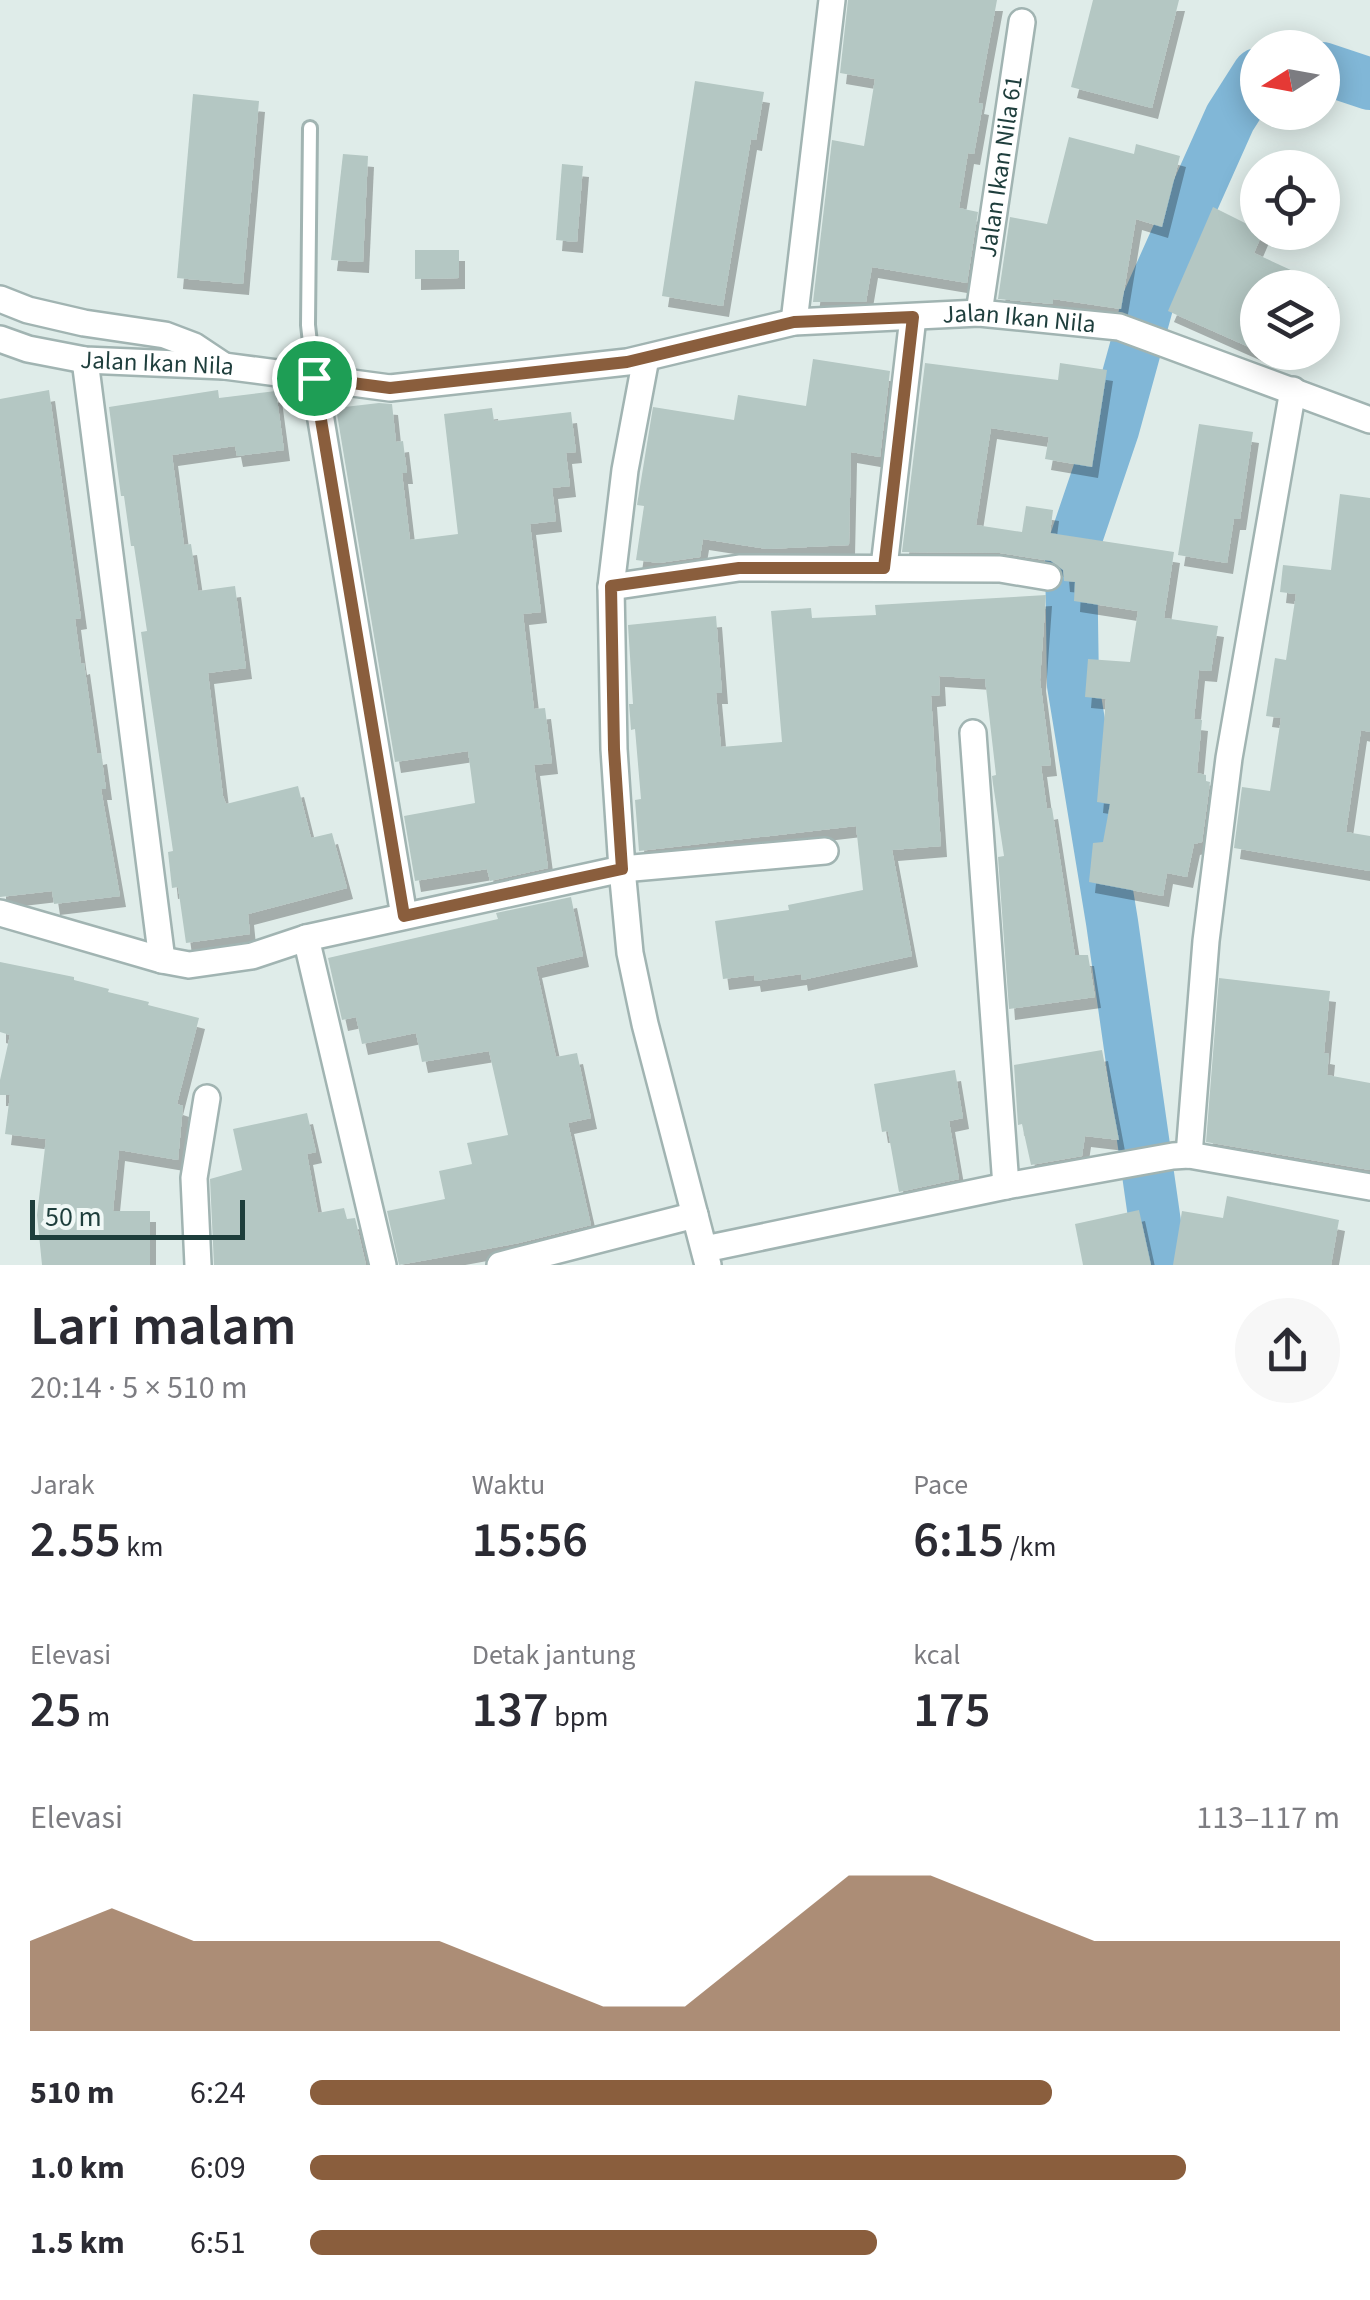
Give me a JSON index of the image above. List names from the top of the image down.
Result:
{
  "streets": {
    "street": ["Jalan Ikan Nila 61", "Jalan Ikan Nila"]
  },
  "crossings": [
    ["Jalan Ikan Nila 61", "Jalan Ikan Nila"]
  ],
  "scale_bar": "50 m",
  "north": "left",
  "page": {
    "scale": "50 m",
    "heading": ["Lari malam", "20:14 · 5 × 510 m"],
    "stats": [
      ["Jarak", "2.55 km"],
      ["Waktu", "15:56"],
      ["Pace", "6:15 /km"],
      ["Elevasi", "25 m"],
      ["Detak jantung", "137 bpm"],
      ["kcal", "175"]
    ],
    "chart": ["Elevasi", "113–117 m"],
    "list": [
      {
        "name": "510 m",
        "note": "6:24"
      },
      {
        "name": "1.0 km",
        "note": "6:09"
      },
      {
        "name": "1.5 km",
        "note": "6:51"
      }
    ]
  }
}
